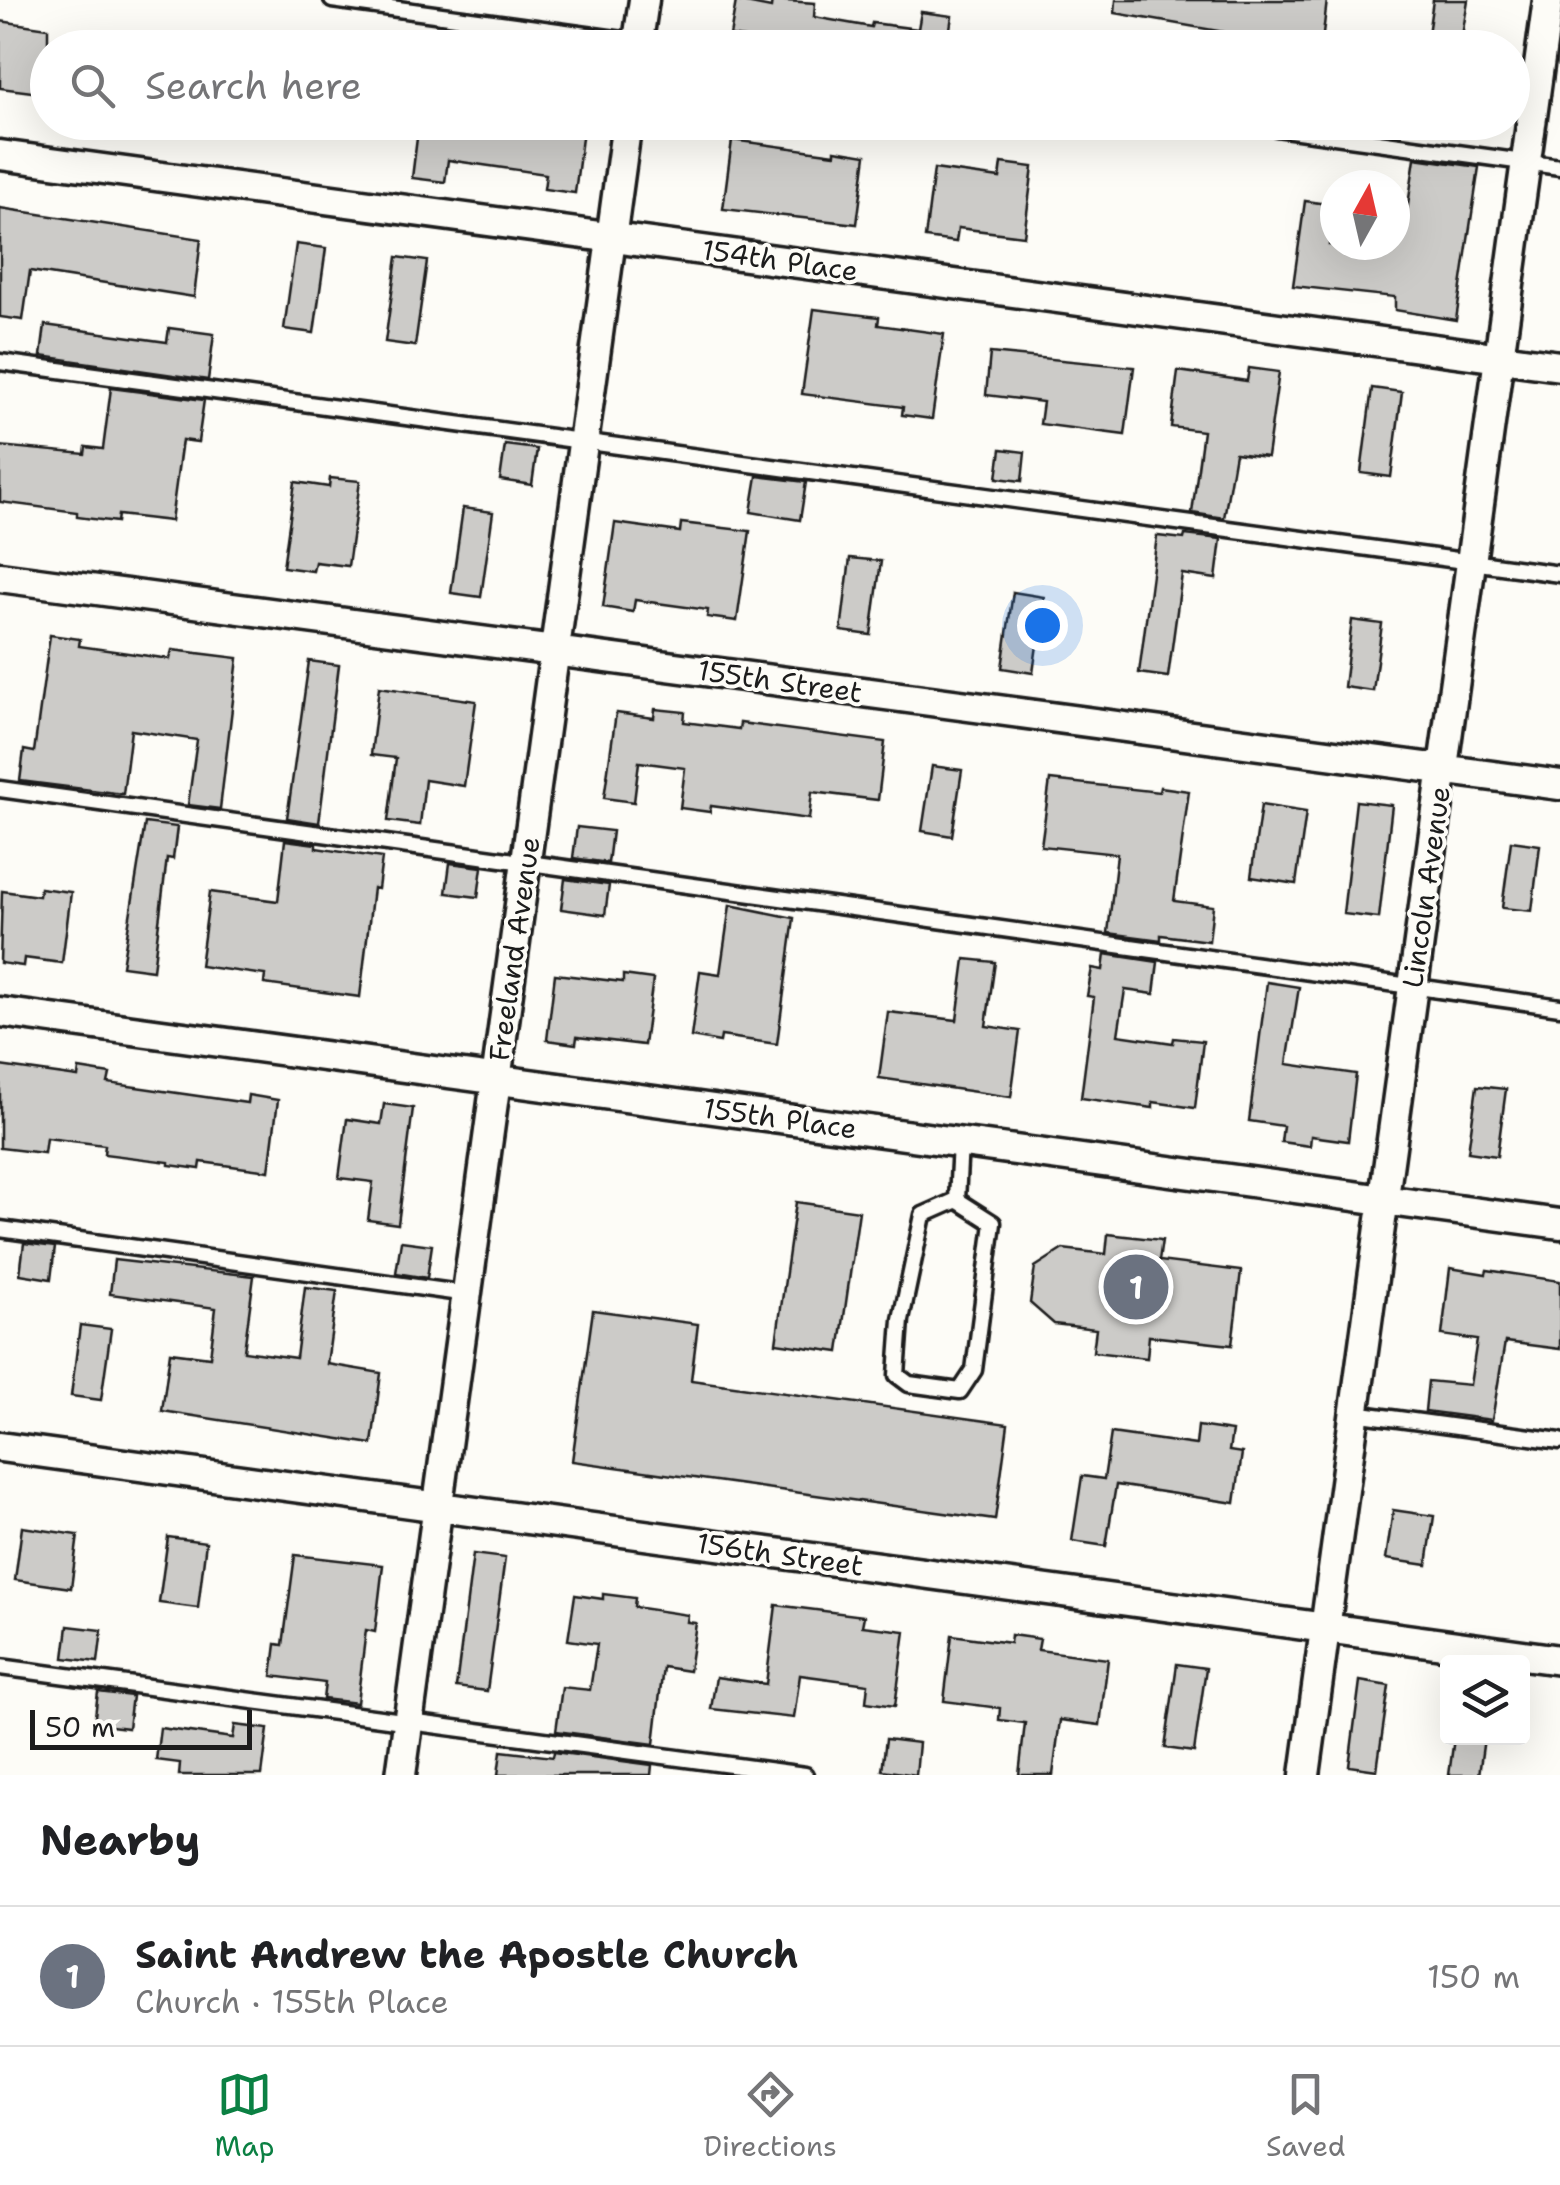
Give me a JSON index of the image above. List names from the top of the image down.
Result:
{
  "streets": {
    "street": [
      "154th Place",
      "155th Street",
      "Lincoln Avenue",
      "Freeland Avenue",
      "155th Place",
      "156th Street"
    ]
  },
  "crossings": [
    ["154th Place", "Lincoln Avenue"],
    ["154th Place", "Freeland Avenue"],
    ["155th Street", "Lincoln Avenue"],
    ["155th Street", "Freeland Avenue"],
    ["Lincoln Avenue", "155th Place"],
    ["Lincoln Avenue", "156th Street"],
    ["Freeland Avenue", "155th Place"],
    ["Freeland Avenue", "156th Street"]
  ],
  "scale_bar": "50 m",
  "north": "top",
  "page": {
    "search": "Search here",
    "pins": "1",
    "scale": "50 m",
    "heading": "Nearby",
    "list": [
      {
        "mark": "1",
        "name": "Saint Andrew the Apostle Church",
        "note": "Church · 155th Place",
        "value": "150 m"
      }
    ],
    "nav": ["Map", "Directions", "Saved"]
  }
}
